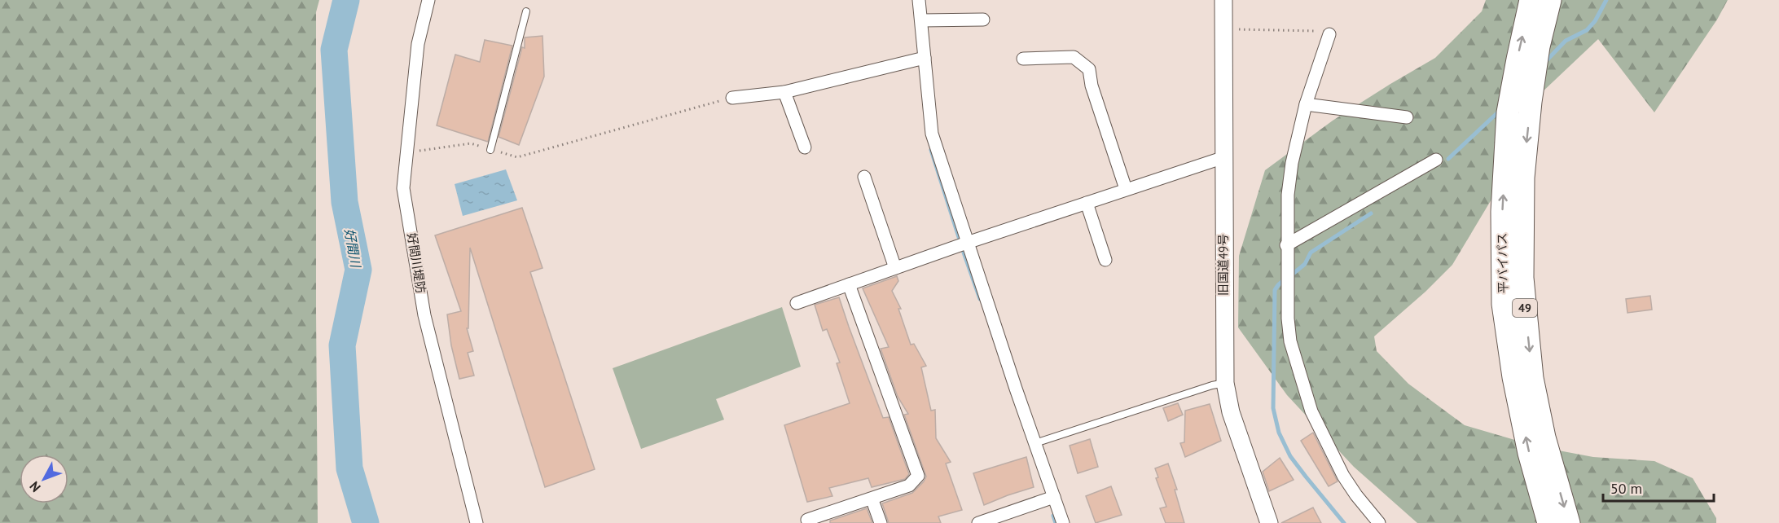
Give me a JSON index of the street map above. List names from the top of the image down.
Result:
{
  "streets": {
    "highway": ["平バイパス", "49"],
    "street": ["好間川堤防", "旧国道49号"]
  },
  "water": ["好間川"],
  "scale_bar": "50 m",
  "north": "bottom left"
}
